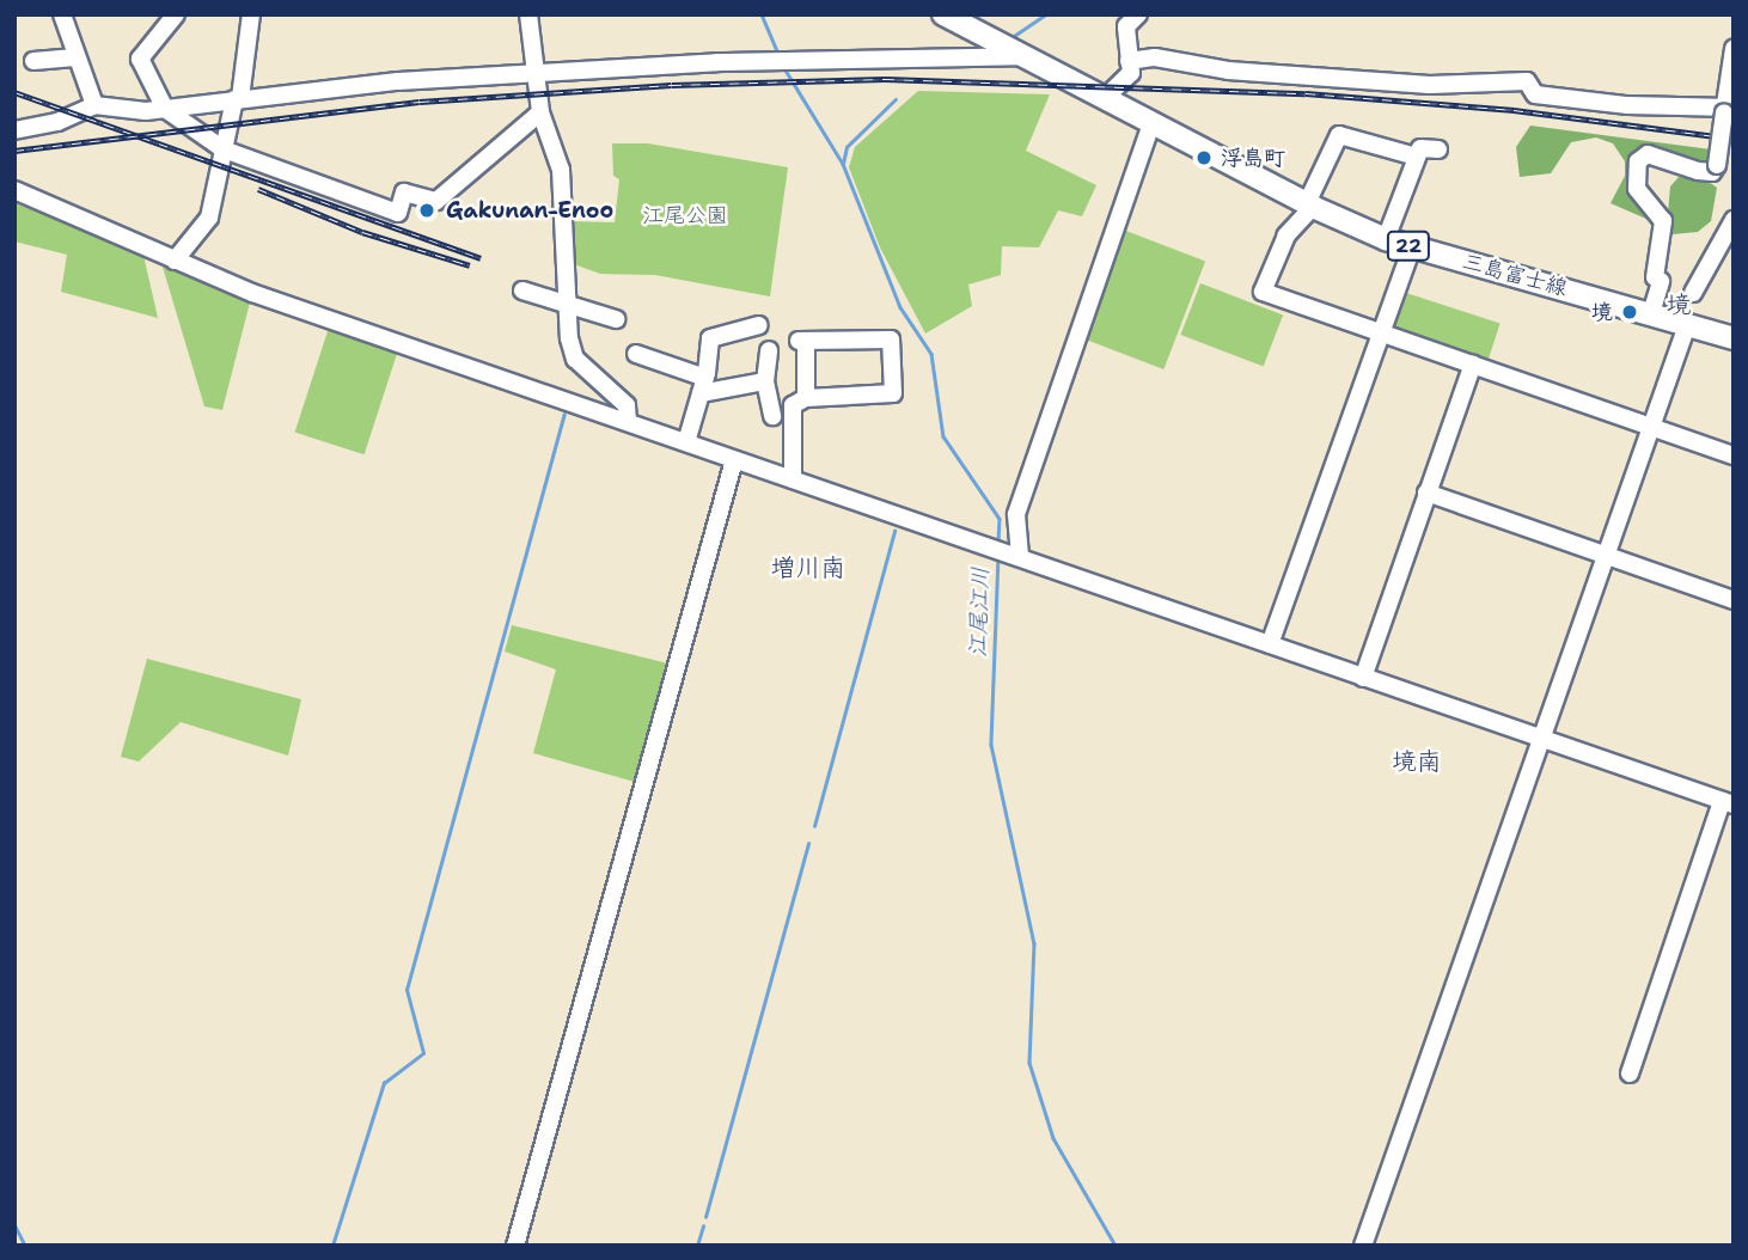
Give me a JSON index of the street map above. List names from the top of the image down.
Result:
{
  "streets": {
    "main road": ["22", "三島富士線"]
  },
  "districts": ["境", "増川南", "境南"],
  "water": ["江尾江川"],
  "parks": ["江尾公園"],
  "places": ["浮島町", "Gakunan-Enoo", "境"]
}
